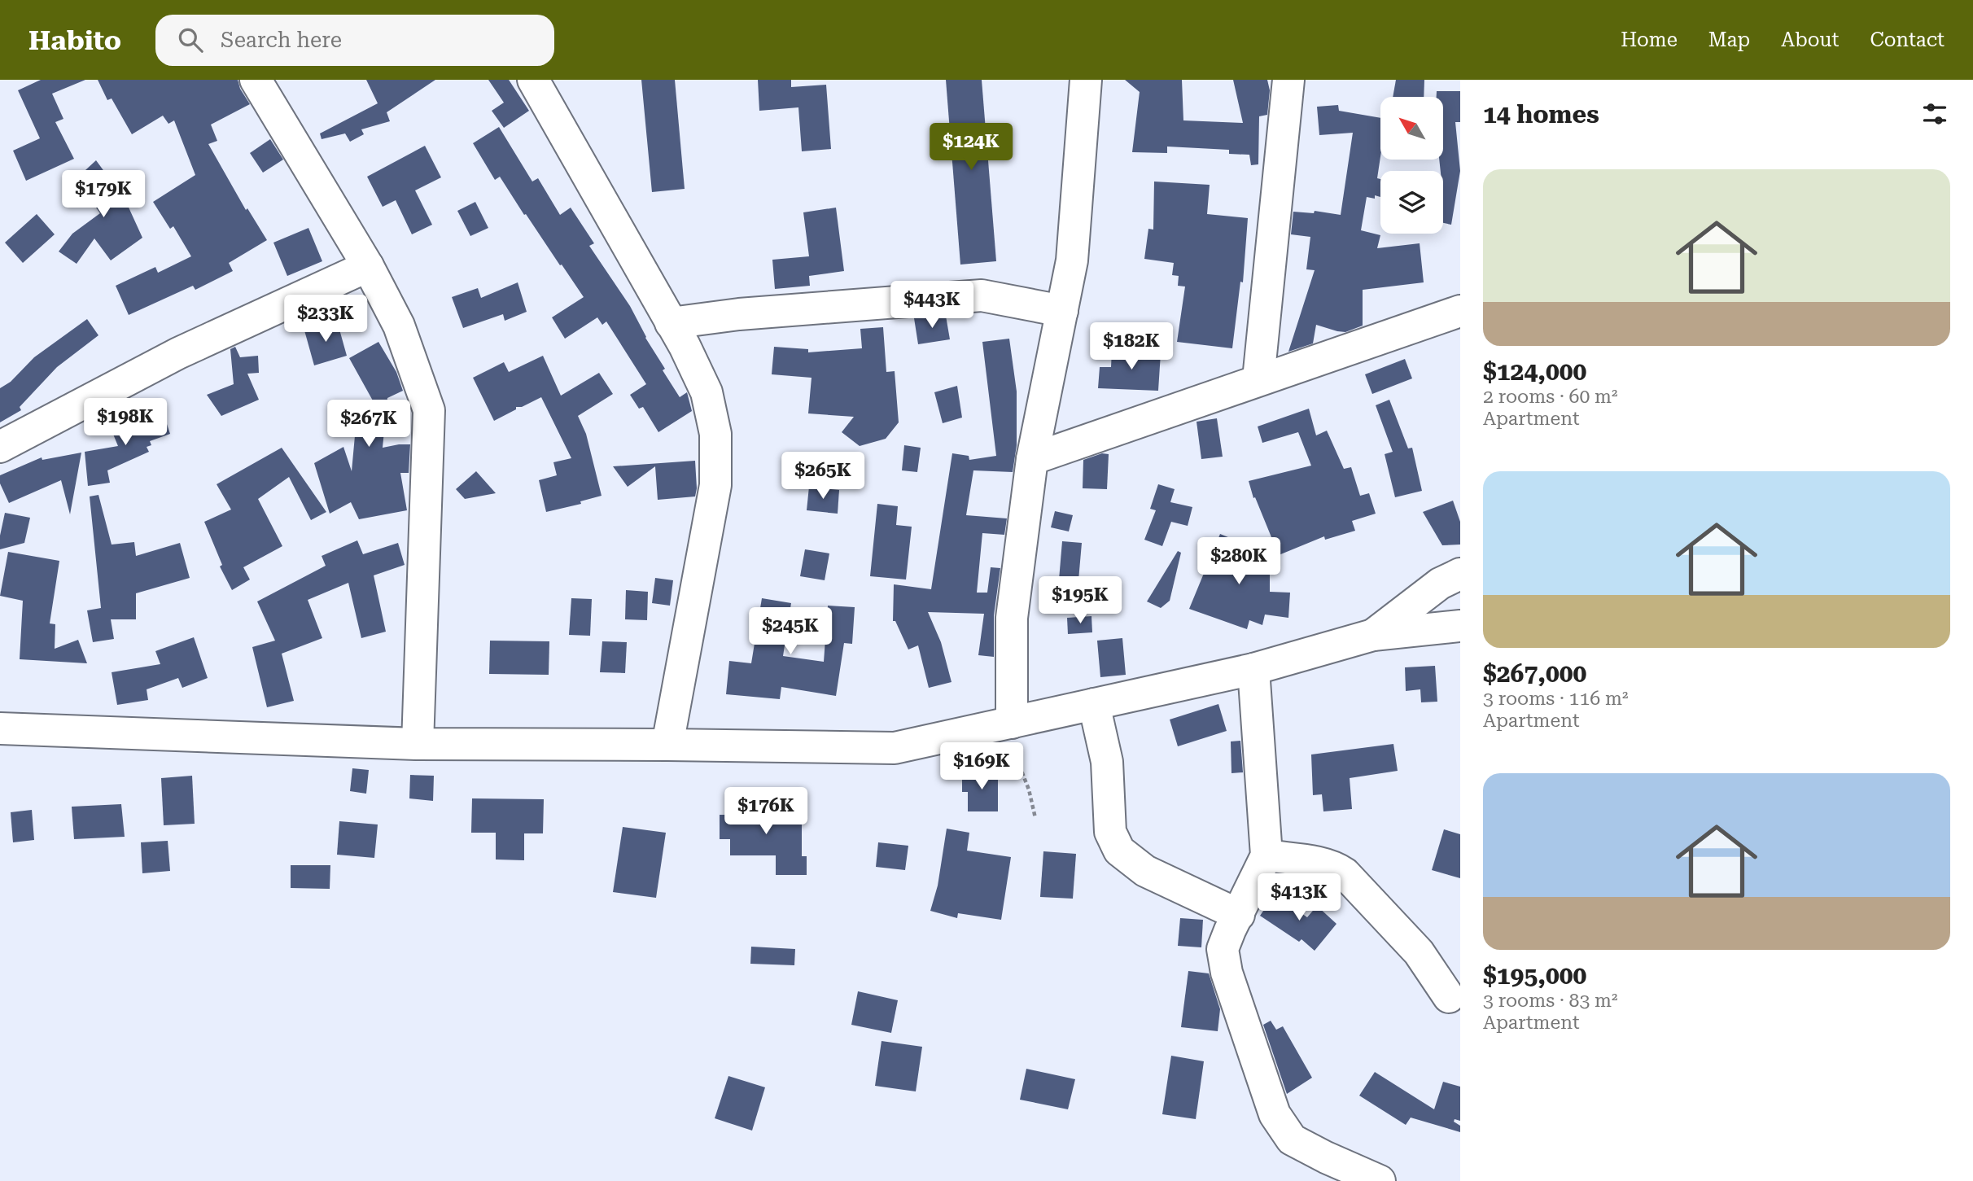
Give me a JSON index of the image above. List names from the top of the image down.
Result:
{
  "north": "top left",
  "page": {
    "header": "Habito",
    "search": "Search here",
    "nav": [
      "Home",
      "Map",
      "About",
      "Contact"
    ],
    "heading": "14 homes",
    "price": [
      "$124K",
      "$179K",
      "$443K",
      "$233K",
      "$182K",
      "$198K",
      "$267K",
      "$265K",
      "$280K",
      "$195K",
      "$245K",
      "$169K",
      "$176K",
      "$413K"
    ],
    "list": [
      {
        "name": "$124,000",
        "note": "2 rooms · 60 m² · Apartment"
      },
      {
        "name": "$267,000",
        "note": "3 rooms · 116 m² · Apartment"
      },
      {
        "name": "$195,000",
        "note": "3 rooms · 83 m² · Apartment"
      }
    ]
  }
}
